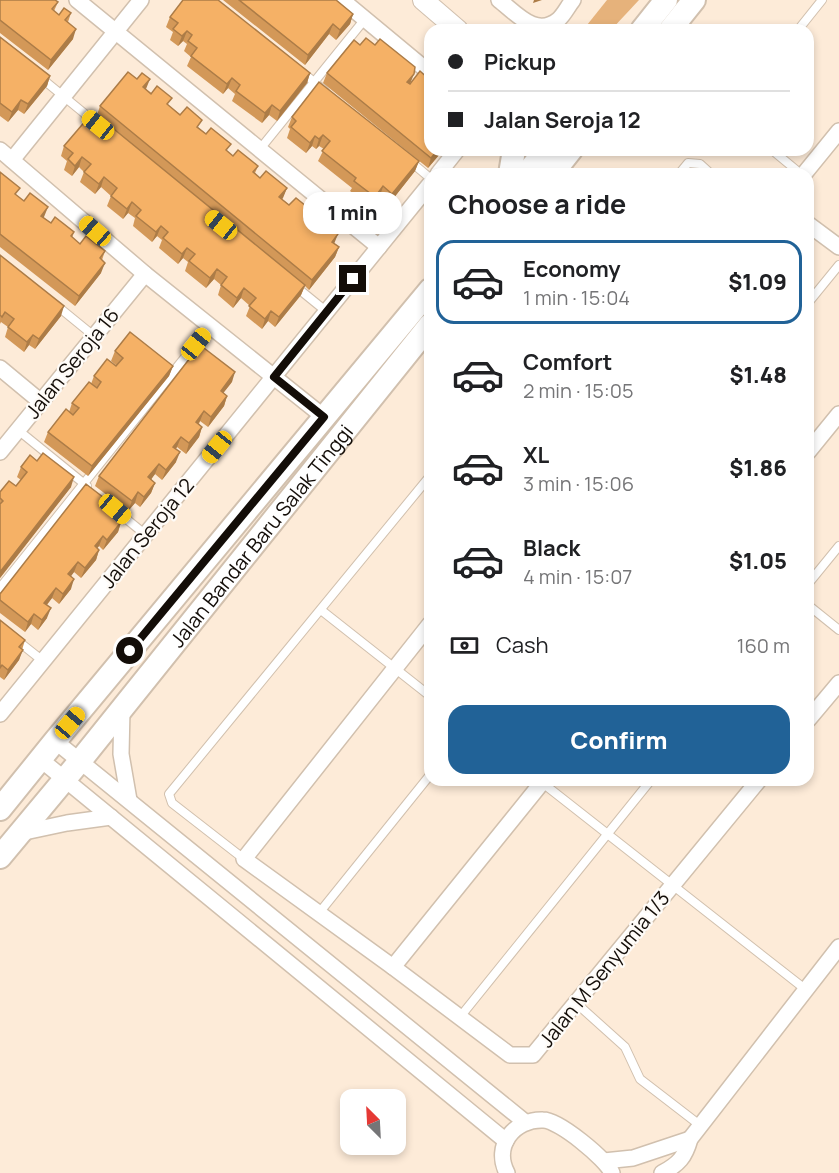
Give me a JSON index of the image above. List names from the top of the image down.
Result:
{
  "streets": {
    "main road": ["Jalan Bandar Baru Salak Tinggi"],
    "street": ["Jalan Seroja 16", "Jalan Seroja 12", "Jalan M Senyumia 1/3"]
  },
  "north": "top left",
  "page": {
    "banner": ["Pickup", "Jalan Seroja 12"],
    "heading": "Choose a ride",
    "bubble": "1 min",
    "list": [
      {
        "name": "Economy",
        "note": "1 min · 15:04",
        "value": "$1.09"
      },
      {
        "name": "Comfort",
        "note": "2 min · 15:05",
        "value": "$1.48"
      },
      {
        "name": "XL",
        "note": "3 min · 15:06",
        "value": "$1.86"
      },
      {
        "name": "Black",
        "note": "4 min · 15:07",
        "value": "$1.05"
      }
    ],
    "pay": ["Cash", "160 m"],
    "buttons": "Confirm"
  }
}
